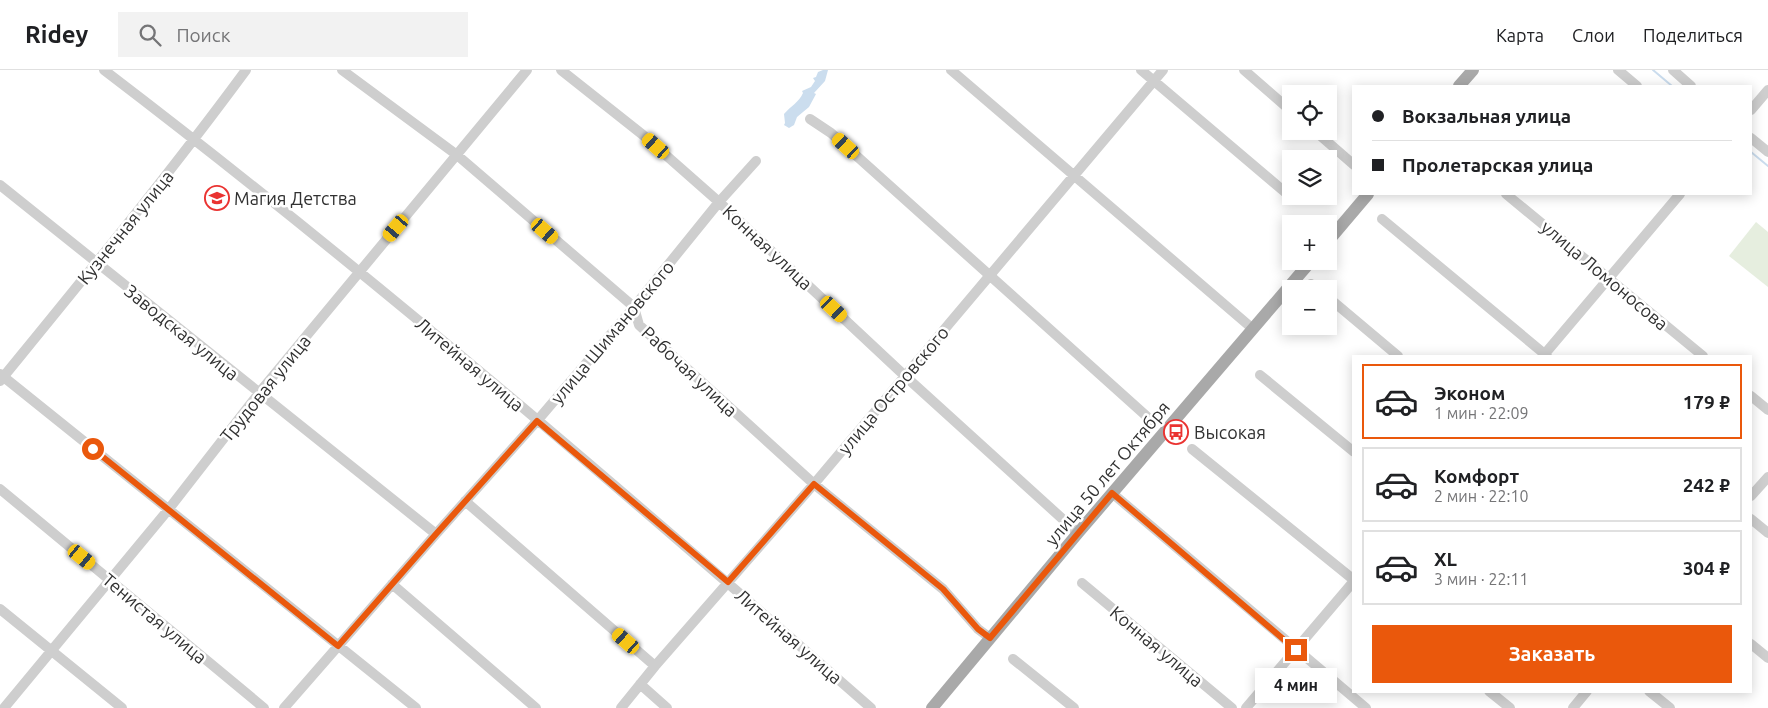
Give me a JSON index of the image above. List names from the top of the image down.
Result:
{
  "streets": {
    "main road": ["улица 50 лет Октября"],
    "street": [
      "Кузнечная улица",
      "Конная улица",
      "улица Ломоносова",
      "Заводская улица",
      "улица Шимановского",
      "Литейная улица",
      "Рабочая улица",
      "Трудовая улица",
      "улица Островского",
      "Тенистая улица"
    ]
  },
  "crossings": [
    ["Кузнечная улица", "Заводская улица"],
    ["Кузнечная улица", "Литейная улица"],
    ["Конная улица", "улица Шимановского"],
    ["Конная улица", "улица Островского"],
    ["Конная улица", "улица 50 лет Октября"],
    ["Заводская улица", "улица Шимановского"],
    ["Заводская улица", "Трудовая улица"],
    ["улица Шимановского", "Литейная улица"],
    ["улица Шимановского", "Рабочая улица"],
    ["Литейная улица", "Трудовая улица"],
    ["Литейная улица", "улица Островского"],
    ["Рабочая улица", "Трудовая улица"],
    ["Рабочая улица", "улица Островского"],
    ["Рабочая улица", "улица 50 лет Октября"],
    ["Трудовая улица", "Тенистая улица"]
  ],
  "places": {
    "school or university": ["Магия Детства"],
    "bus stop": ["Высокая"]
  },
  "page": {
    "header": "Ridey",
    "search": "Поиск",
    "nav": ["Карта", "Слои", "Поделиться"],
    "map_buttons": ["+", "−"],
    "banner": ["Вокзальная улица", "Пролетарская улица"],
    "list": [
      {
        "name": "Эконом",
        "note": "1 мин · 22:09",
        "value": "179 ₽"
      },
      {
        "name": "Комфорт",
        "note": "2 мин · 22:10",
        "value": "242 ₽"
      },
      {
        "name": "XL",
        "note": "3 мин · 22:11",
        "value": "304 ₽"
      }
    ],
    "buttons": "Заказать",
    "bubble": "4 мин"
  }
}
